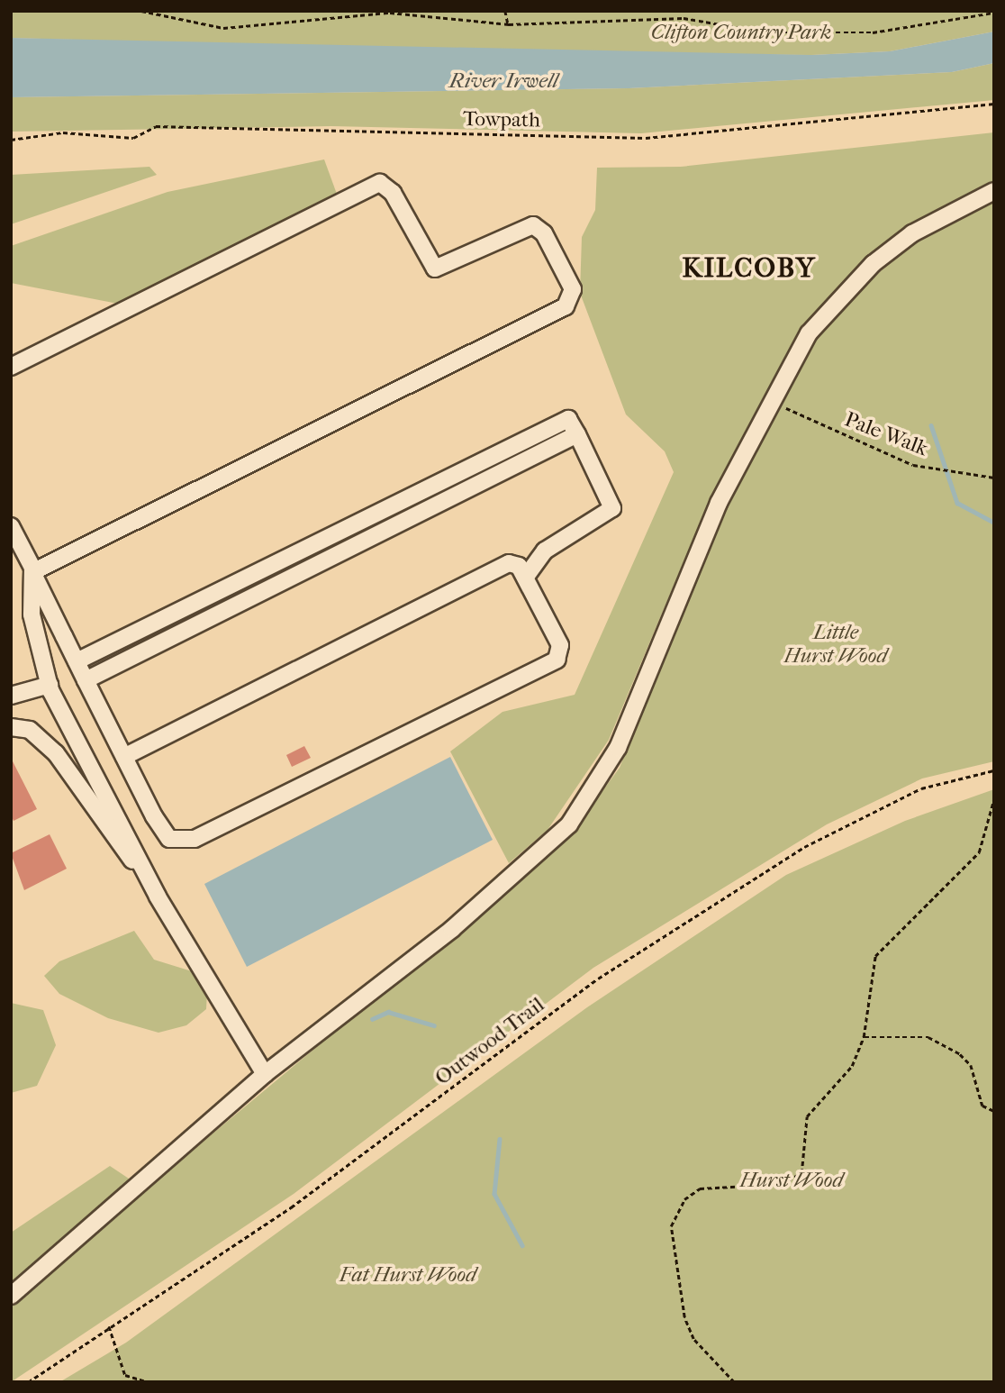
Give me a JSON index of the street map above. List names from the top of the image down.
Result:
{
  "streets": {
    "path": ["Towpath", "Pale Walk", "Outwood Trail"]
  },
  "districts": ["KILCOBY"],
  "water": ["River Irwell"],
  "parks": [
    "Clifton Country Park",
    "Little Hurst Wood",
    "Hurst Wood",
    "Fat Hurst Wood"
  ]
}
